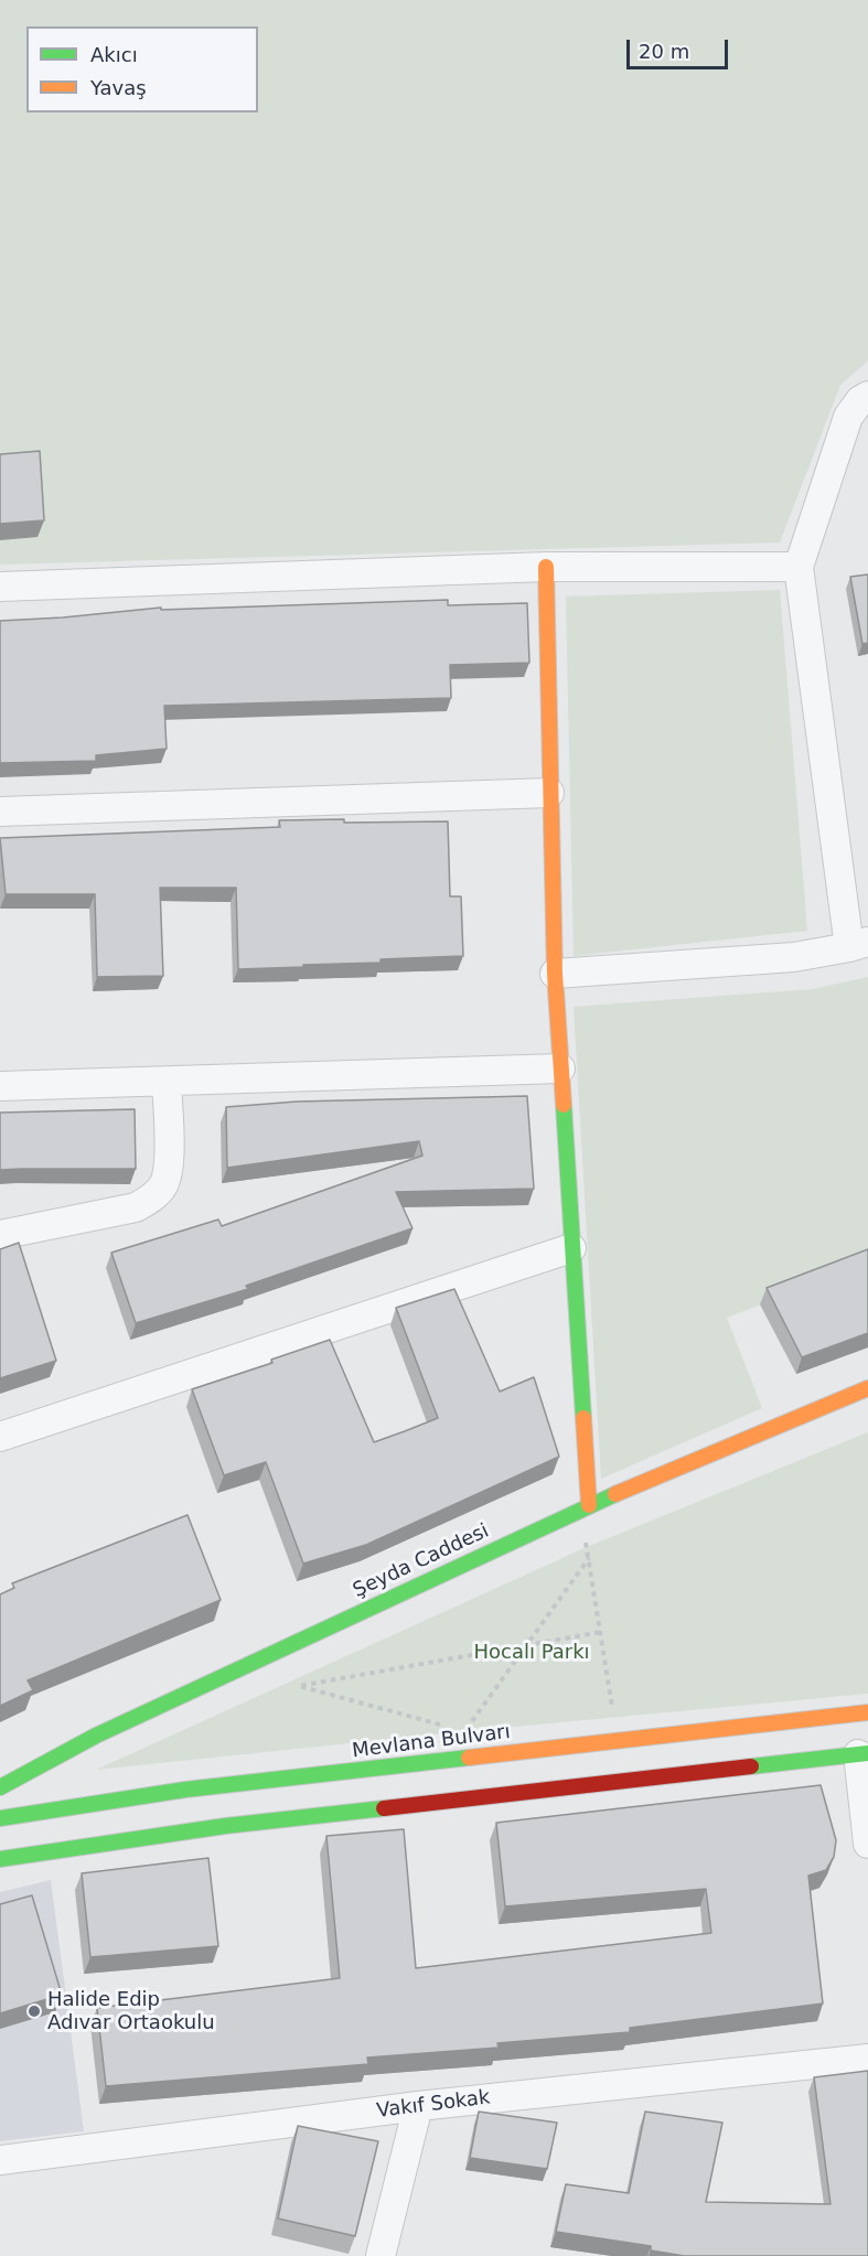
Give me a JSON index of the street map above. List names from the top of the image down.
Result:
{
  "streets": {
    "street": ["Şeyda Caddesi", "Mevlana Bulvarı", "Vakıf Sokak"]
  },
  "parks": ["Hocalı Parkı"],
  "places": ["Halide Edip Adıvar Ortaokulu"],
  "legend": ["Akıcı", "Yavaş"],
  "scale_bar": "20 m"
}
